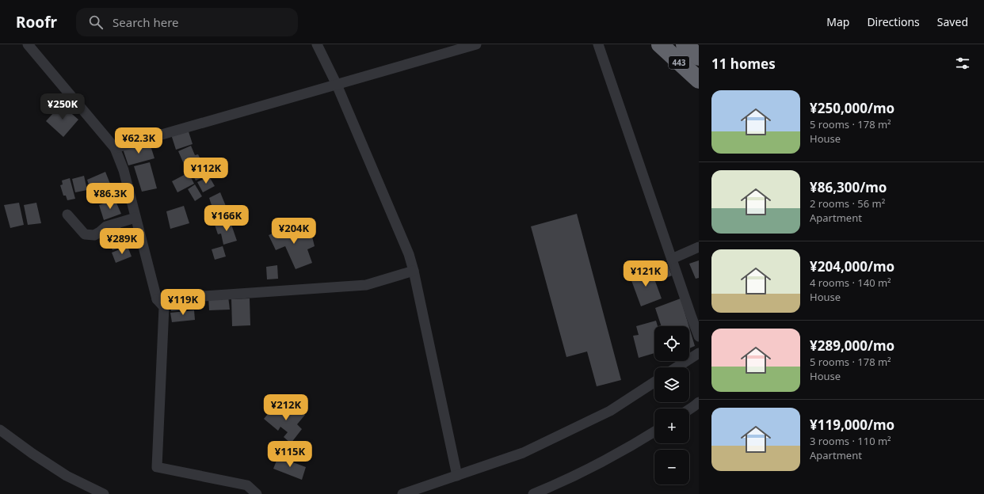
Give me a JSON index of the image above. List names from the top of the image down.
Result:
{
  "streets": {
    "highway": ["443"]
  },
  "page": {
    "header": "Roofr",
    "search": "Search here",
    "nav": ["Map", "Directions", "Saved"],
    "heading": "11 homes",
    "list": [
      {
        "name": "¥250,000/mo",
        "note": "5 rooms · 178 m² · House"
      },
      {
        "name": "¥86,300/mo",
        "note": "2 rooms · 56 m² · Apartment"
      },
      {
        "name": "¥204,000/mo",
        "note": "4 rooms · 140 m² · House"
      },
      {
        "name": "¥289,000/mo",
        "note": "5 rooms · 178 m² · House"
      },
      {
        "name": "¥119,000/mo",
        "note": "3 rooms · 110 m² · Apartment"
      }
    ],
    "price": [
      "¥250K",
      "¥62.3K",
      "¥112K",
      "¥86.3K",
      "¥166K",
      "¥204K",
      "¥289K",
      "¥121K",
      "¥119K",
      "¥212K",
      "¥115K"
    ],
    "map_buttons": ["+", "−"]
  }
}
